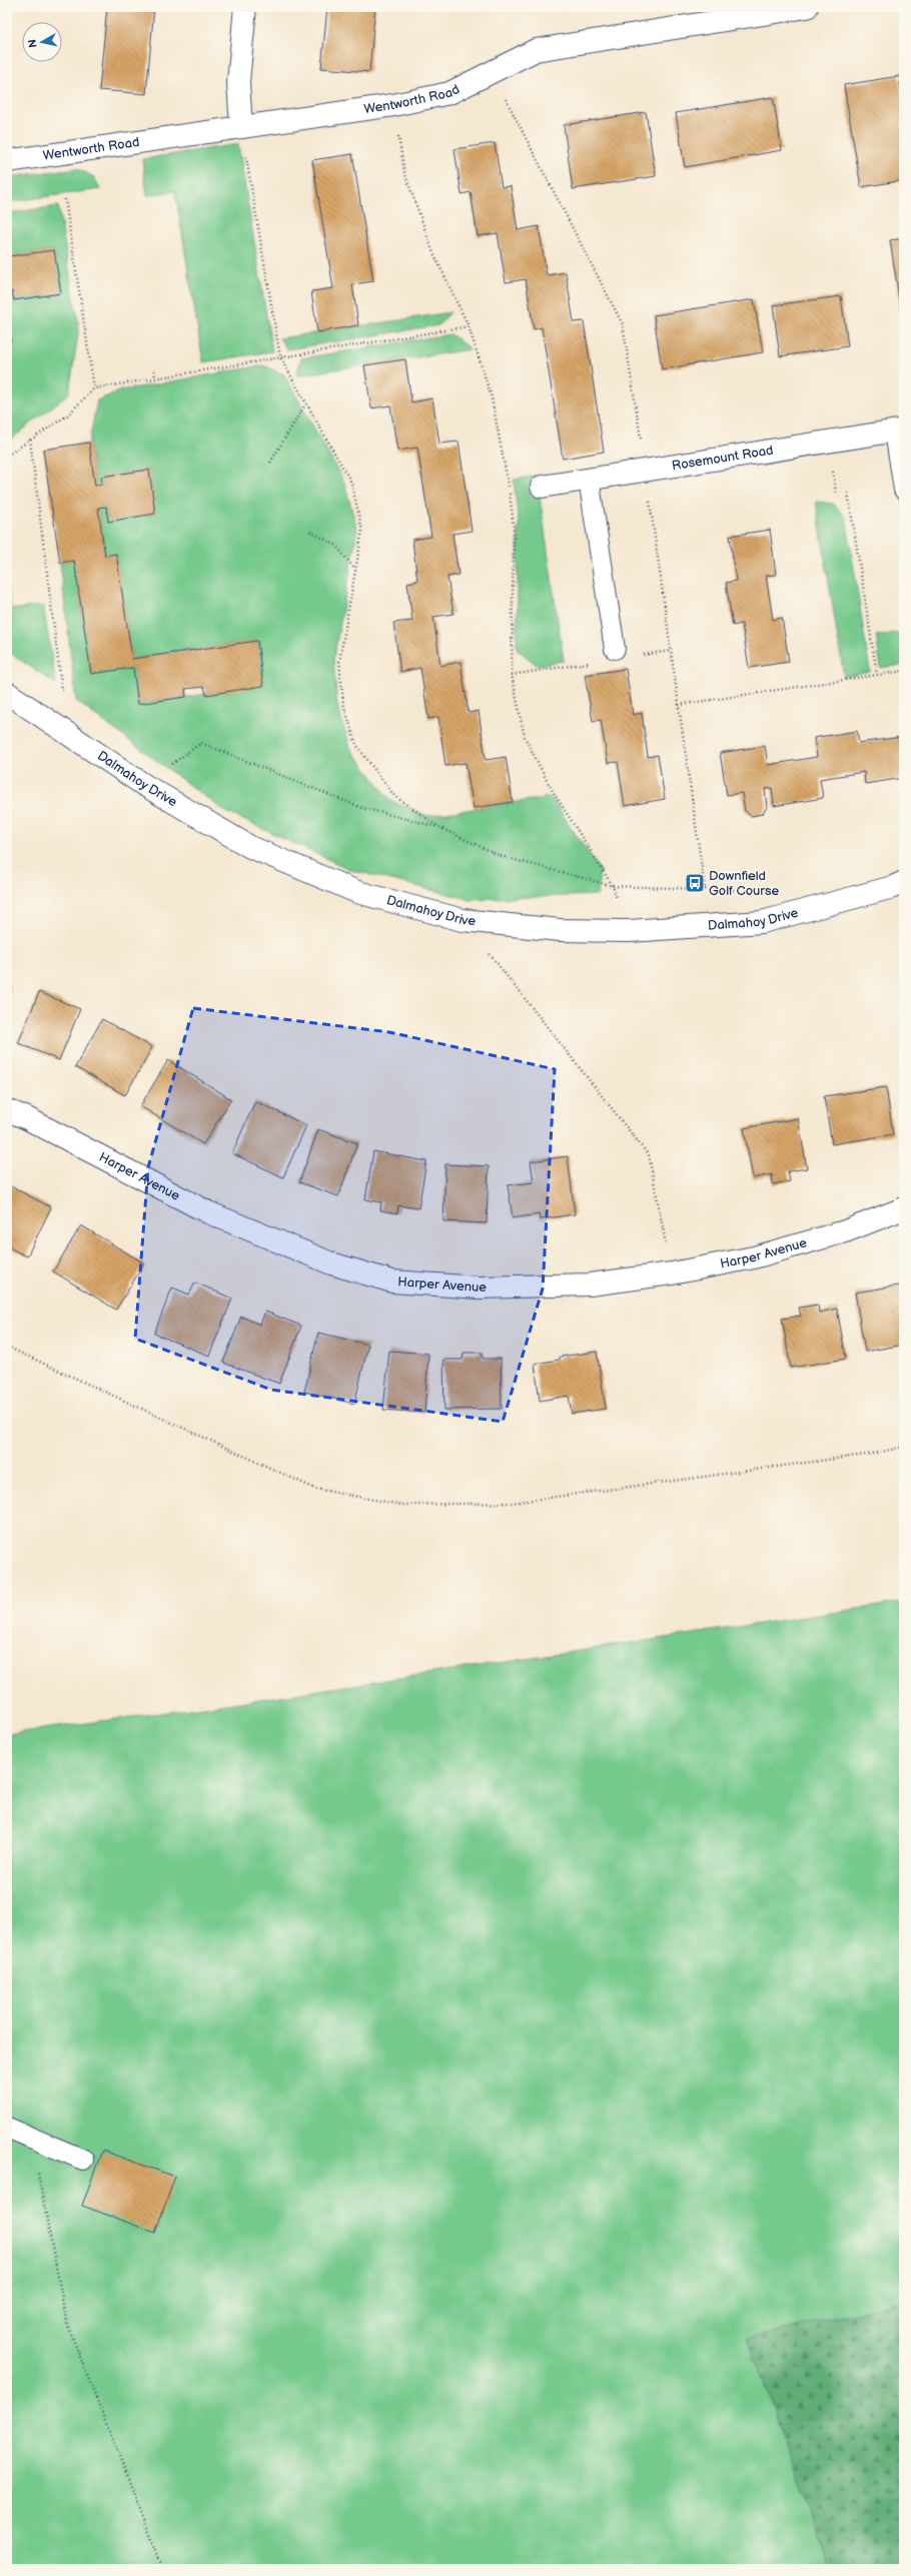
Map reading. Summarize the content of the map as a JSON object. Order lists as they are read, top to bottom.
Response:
{
  "streets": {
    "street": [
      "Wentworth Road",
      "Rosemount Road",
      "Dalmahoy Drive",
      "Harper Avenue"
    ]
  },
  "places": {
    "bus stop": ["Downfield Golf Course"]
  },
  "north": "left"
}
